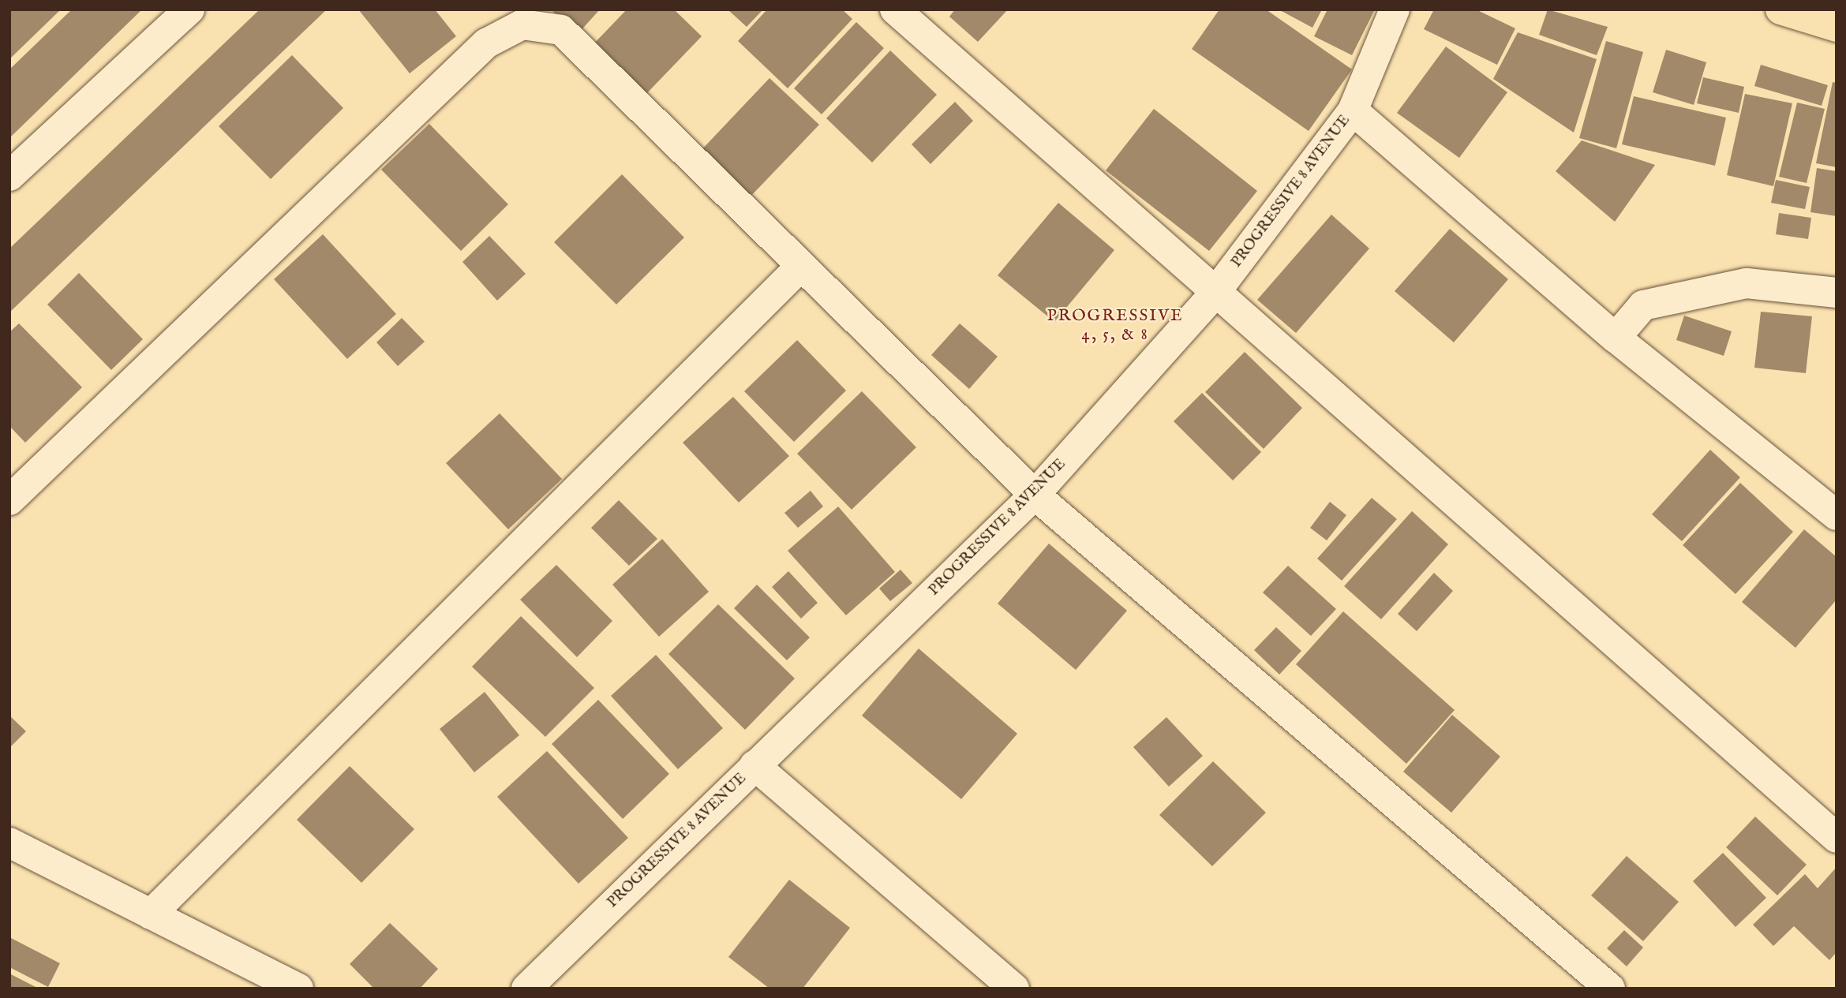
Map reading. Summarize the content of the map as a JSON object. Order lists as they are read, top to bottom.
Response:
{
  "streets": {
    "street": ["PROGRESSIVE 8 AVENUE"]
  },
  "districts": ["PROGRESSIVE 4, 5, & 8"]
}
